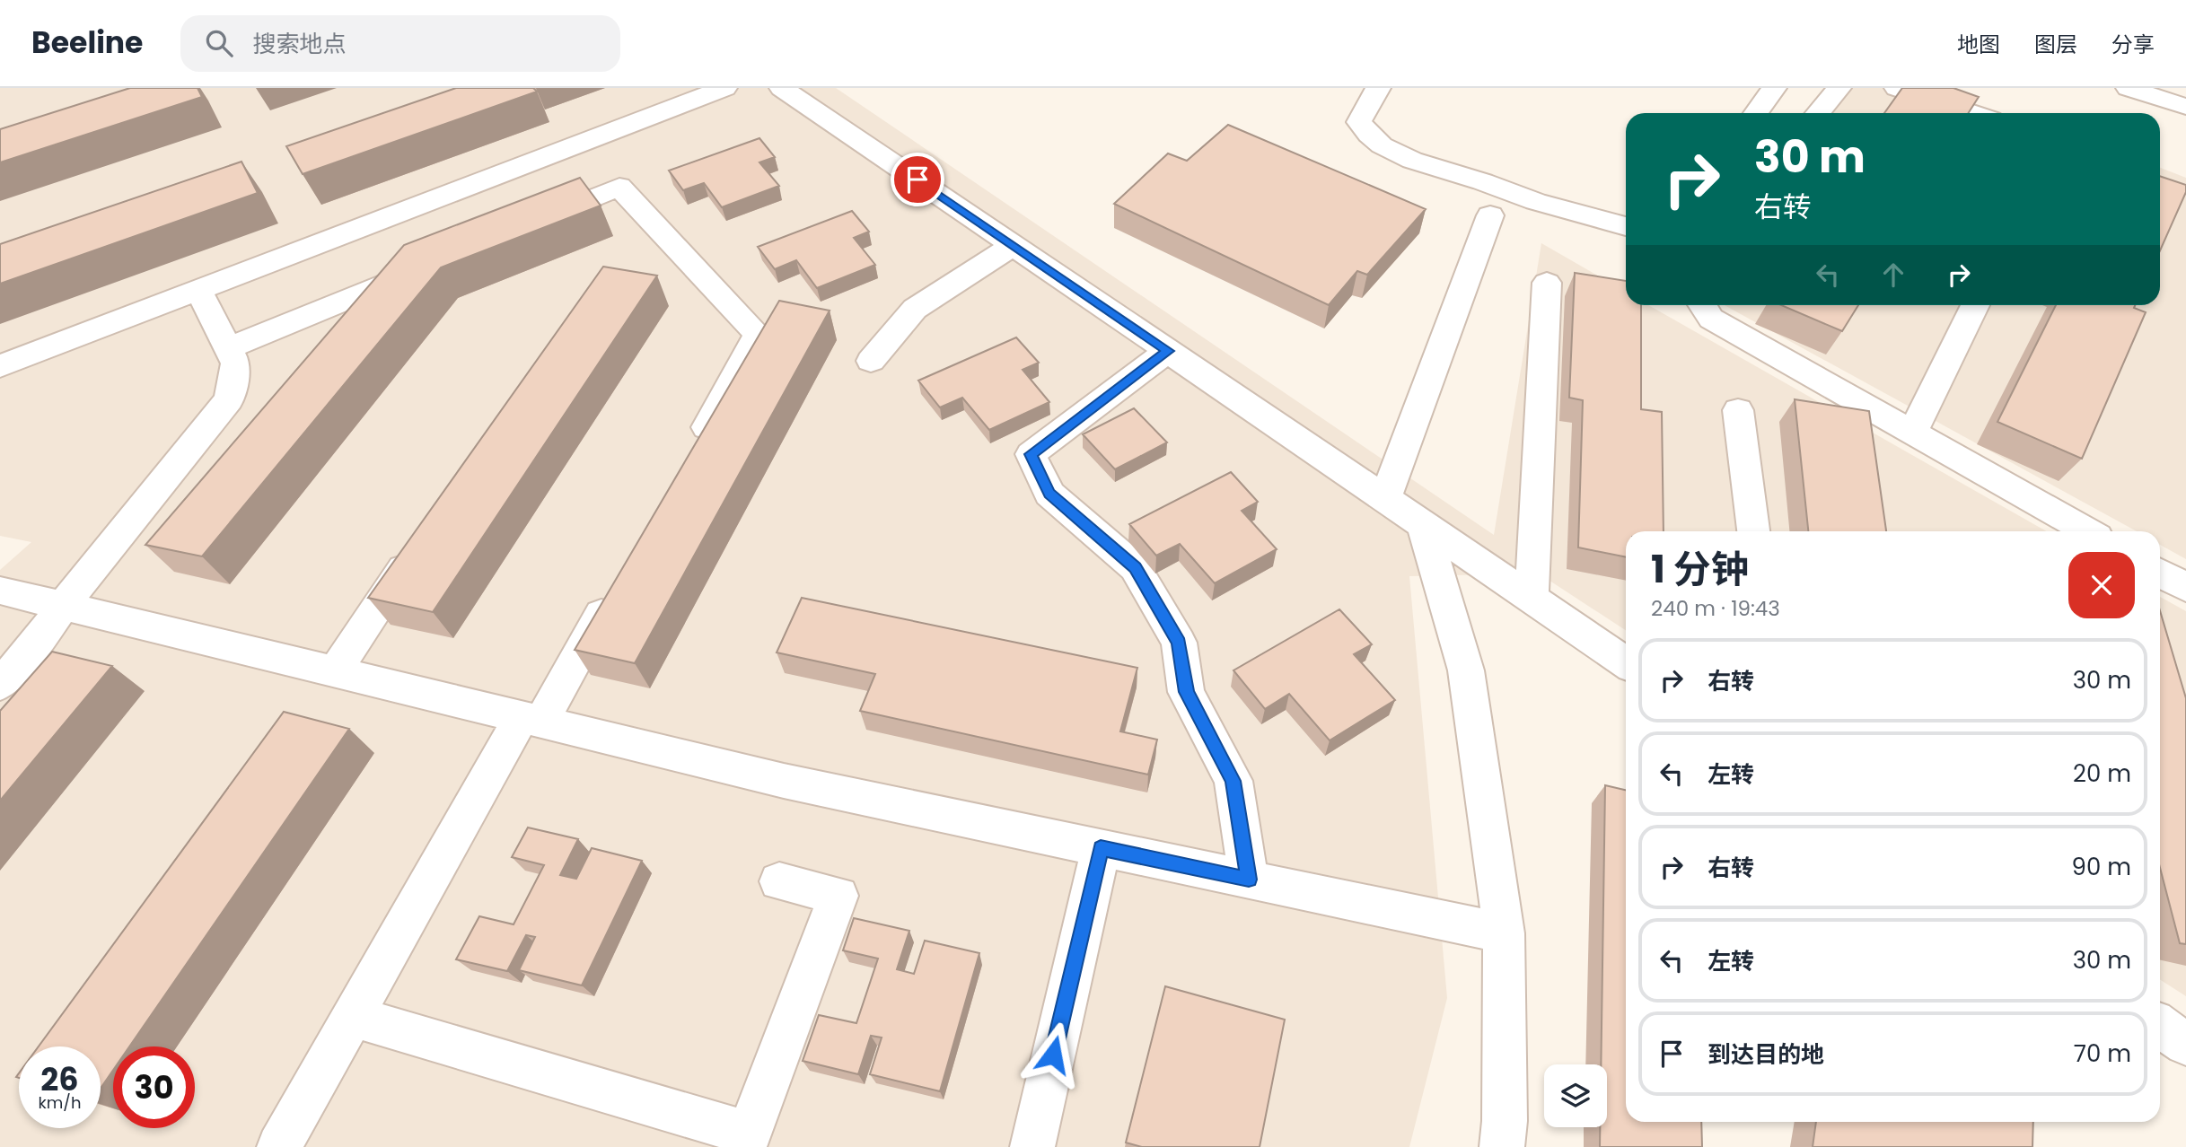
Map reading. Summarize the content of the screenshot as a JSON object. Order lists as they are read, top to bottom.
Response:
{
  "page": {
    "header": "Beeline",
    "search": "搜索地点",
    "nav": ["地图", "图层", "分享"],
    "turn": ["30 m", "右转"],
    "heading": ["1 分钟", "240 m · 19:43"],
    "list": [
      {
        "name": "右转",
        "value": "30 m"
      },
      {
        "name": "左转",
        "value": "20 m"
      },
      {
        "name": "右转",
        "value": "90 m"
      },
      {
        "name": "左转",
        "value": "30 m"
      },
      {
        "name": "到达目的地",
        "value": "70 m"
      }
    ],
    "speed": "26 km/h",
    "limit": "30"
  }
}
